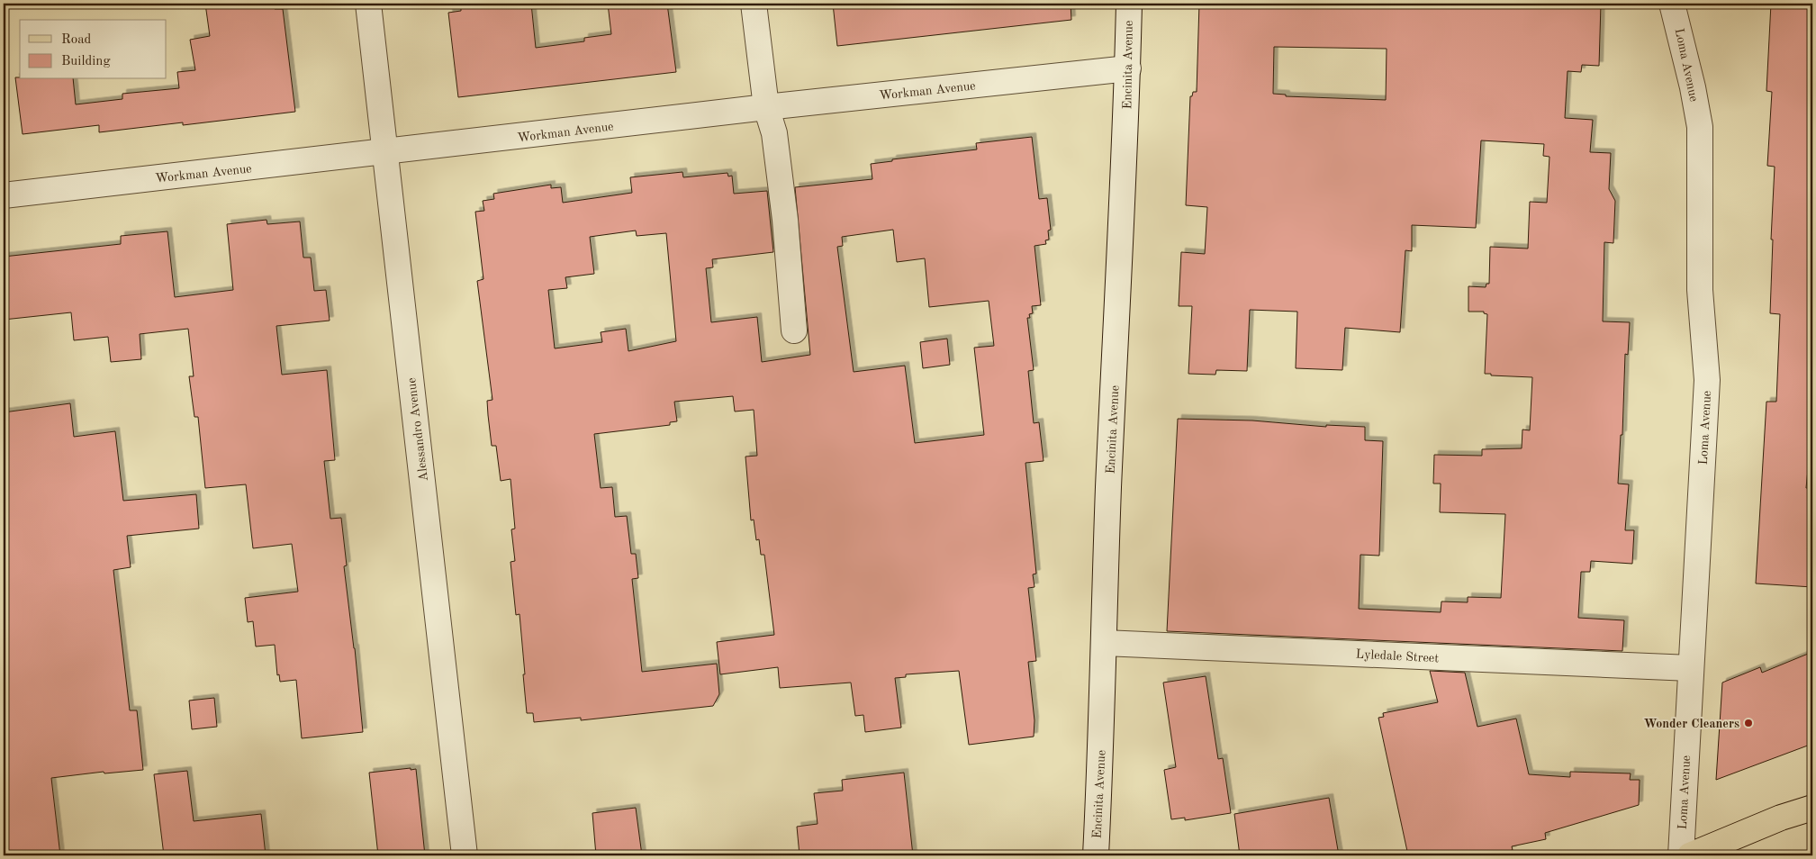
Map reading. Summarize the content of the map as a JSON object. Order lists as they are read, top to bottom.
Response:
{
  "streets": {
    "street": [
      "Encinita Avenue",
      "Loma Avenue",
      "Workman Avenue",
      "Alessandro Avenue",
      "Lyledale Street"
    ]
  },
  "crossings": [
    ["Encinita Avenue", "Workman Avenue"],
    ["Encinita Avenue", "Lyledale Street"],
    ["Loma Avenue", "Lyledale Street"],
    ["Workman Avenue", "Alessandro Avenue"]
  ],
  "places": ["Wonder Cleaners"],
  "legend": ["Road", "Building"]
}
